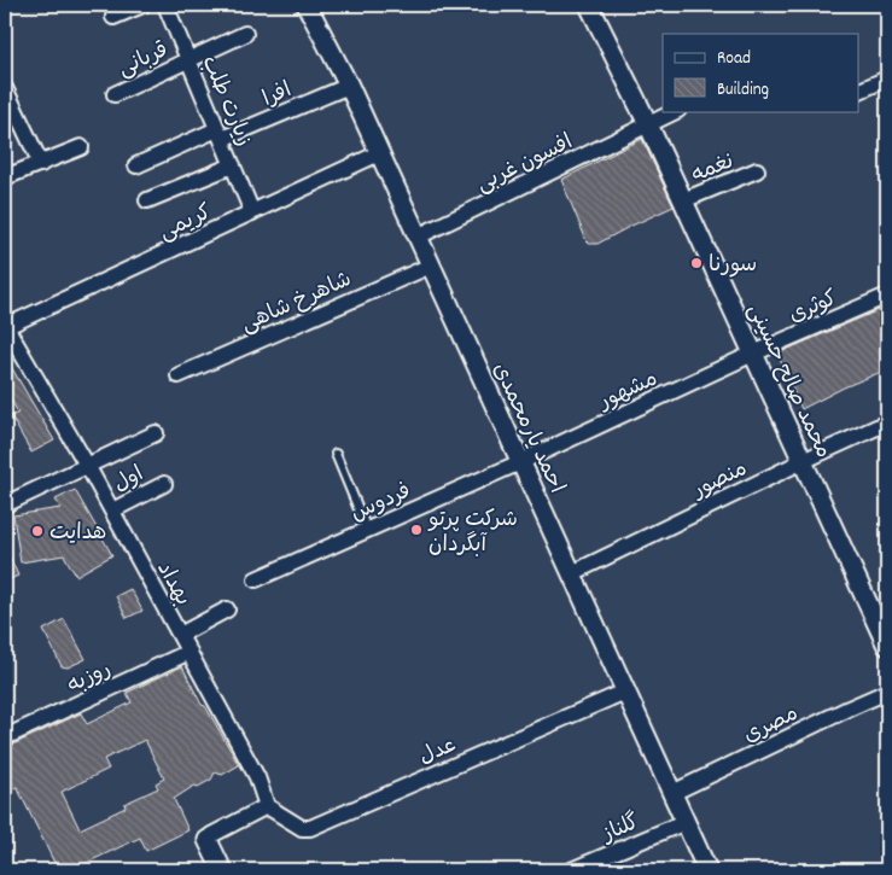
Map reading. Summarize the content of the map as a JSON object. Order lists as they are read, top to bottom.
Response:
{
  "streets": {
    "street": [
      "قربانی",
      "افرا",
      "زیارت طلب",
      "افسون غربی",
      "نغمه",
      "کریمی",
      "شاهرخ شاهی",
      "کوثری",
      "محمد صالح حسینی",
      "مشهور",
      "احمد یارمحمدی",
      "اول",
      "منصور",
      "فردوس",
      "بهداد",
      "روزبه",
      "مصری",
      "عدل",
      "گلناز"
    ]
  },
  "crossings": [
    ["قربانی", "زیارت طلب"],
    ["افرا", "زیارت طلب"],
    ["افرا", "احمد یارمحمدی"],
    ["زیارت طلب", "کریمی"],
    ["افسون غربی", "محمد صالح حسینی"],
    ["افسون غربی", "احمد یارمحمدی"],
    ["نغمه", "محمد صالح حسینی"],
    ["کریمی", "احمد یارمحمدی"],
    ["کریمی", "بهداد"],
    ["شاهرخ شاهی", "احمد یارمحمدی"],
    ["کوثری", "محمد صالح حسینی"],
    ["کوثری", "مشهور"],
    ["محمد صالح حسینی", "مشهور"],
    ["محمد صالح حسینی", "منصور"],
    ["مشهور", "احمد یارمحمدی"],
    ["مشهور", "فردوس"],
    ["احمد یارمحمدی", "منصور"],
    ["احمد یارمحمدی", "فردوس"],
    ["احمد یارمحمدی", "مصری"],
    ["احمد یارمحمدی", "عدل"],
    ["احمد یارمحمدی", "گلناز"],
    ["اول", "بهداد"],
    ["بهداد", "روزبه"],
    ["بهداد", "عدل"]
  ],
  "places": ["سورنا", "شرکت پرتو آبگردان", "هدایت"],
  "legend": ["Road", "Building"]
}
